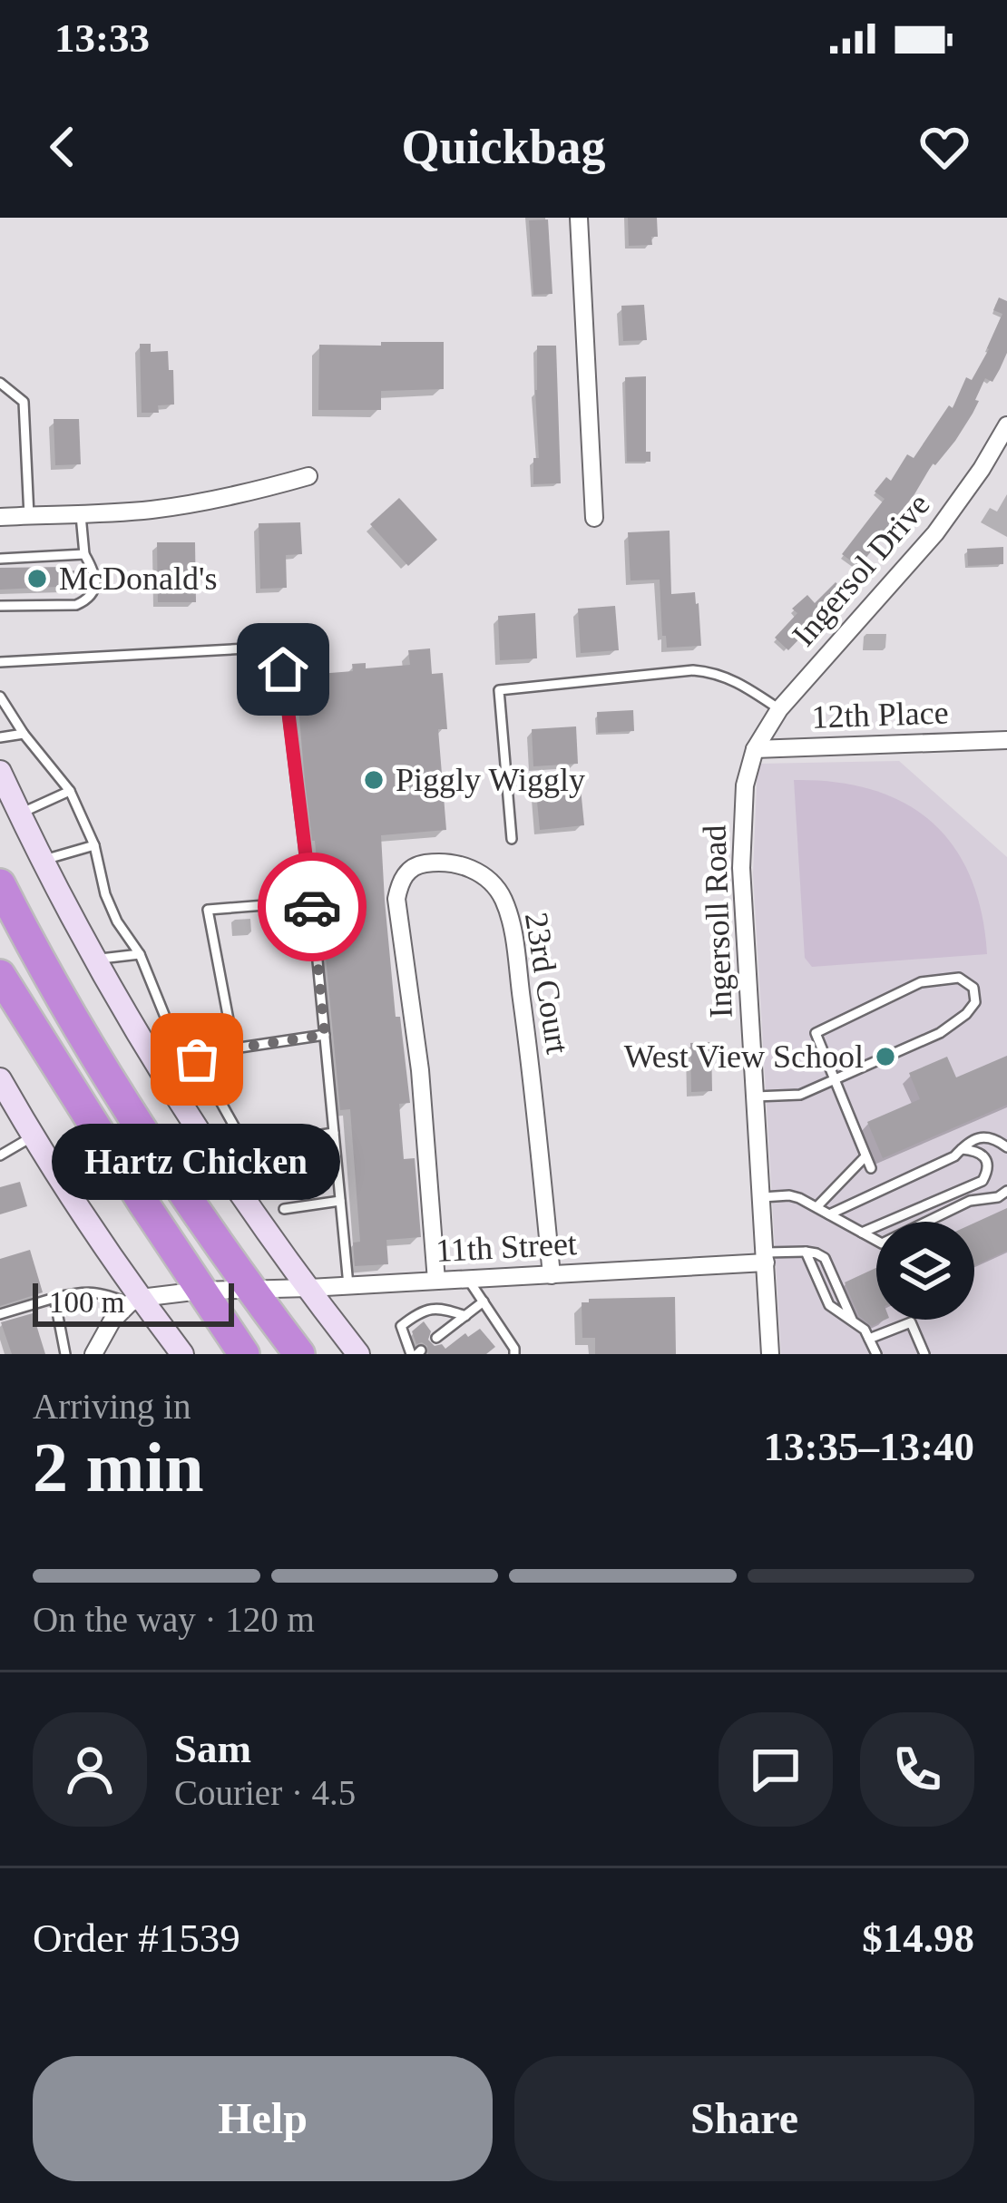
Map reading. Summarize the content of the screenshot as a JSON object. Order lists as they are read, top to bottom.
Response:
{
  "streets": {
    "street": [
      "Ingersol Drive",
      "12th Place",
      "Ingersoll Road",
      "23rd Court",
      "11th Street"
    ]
  },
  "crossings": [
    ["Ingersol Drive", "12th Place"],
    ["Ingersol Drive", "Ingersoll Road"],
    ["12th Place", "Ingersoll Road"],
    ["Ingersoll Road", "11th Street"],
    ["23rd Court", "11th Street"]
  ],
  "places": [
    "McDonald's",
    "Piggly Wiggly",
    "West View School",
    "Hartz Chicken"
  ],
  "scale_bar": "100 m",
  "page": {
    "status": "13:33",
    "header": "Quickbag",
    "bubble": "Hartz Chicken",
    "scale": "100 m",
    "heading": ["2 min", "Arriving in", "13:35–13:40"],
    "panel": [
      "Sam",
      "Courier · 4.5",
      "Order #1539",
      "$14.98"
    ],
    "bar": "On the way · 120 m",
    "buttons": ["Help", "Share"]
  }
}
